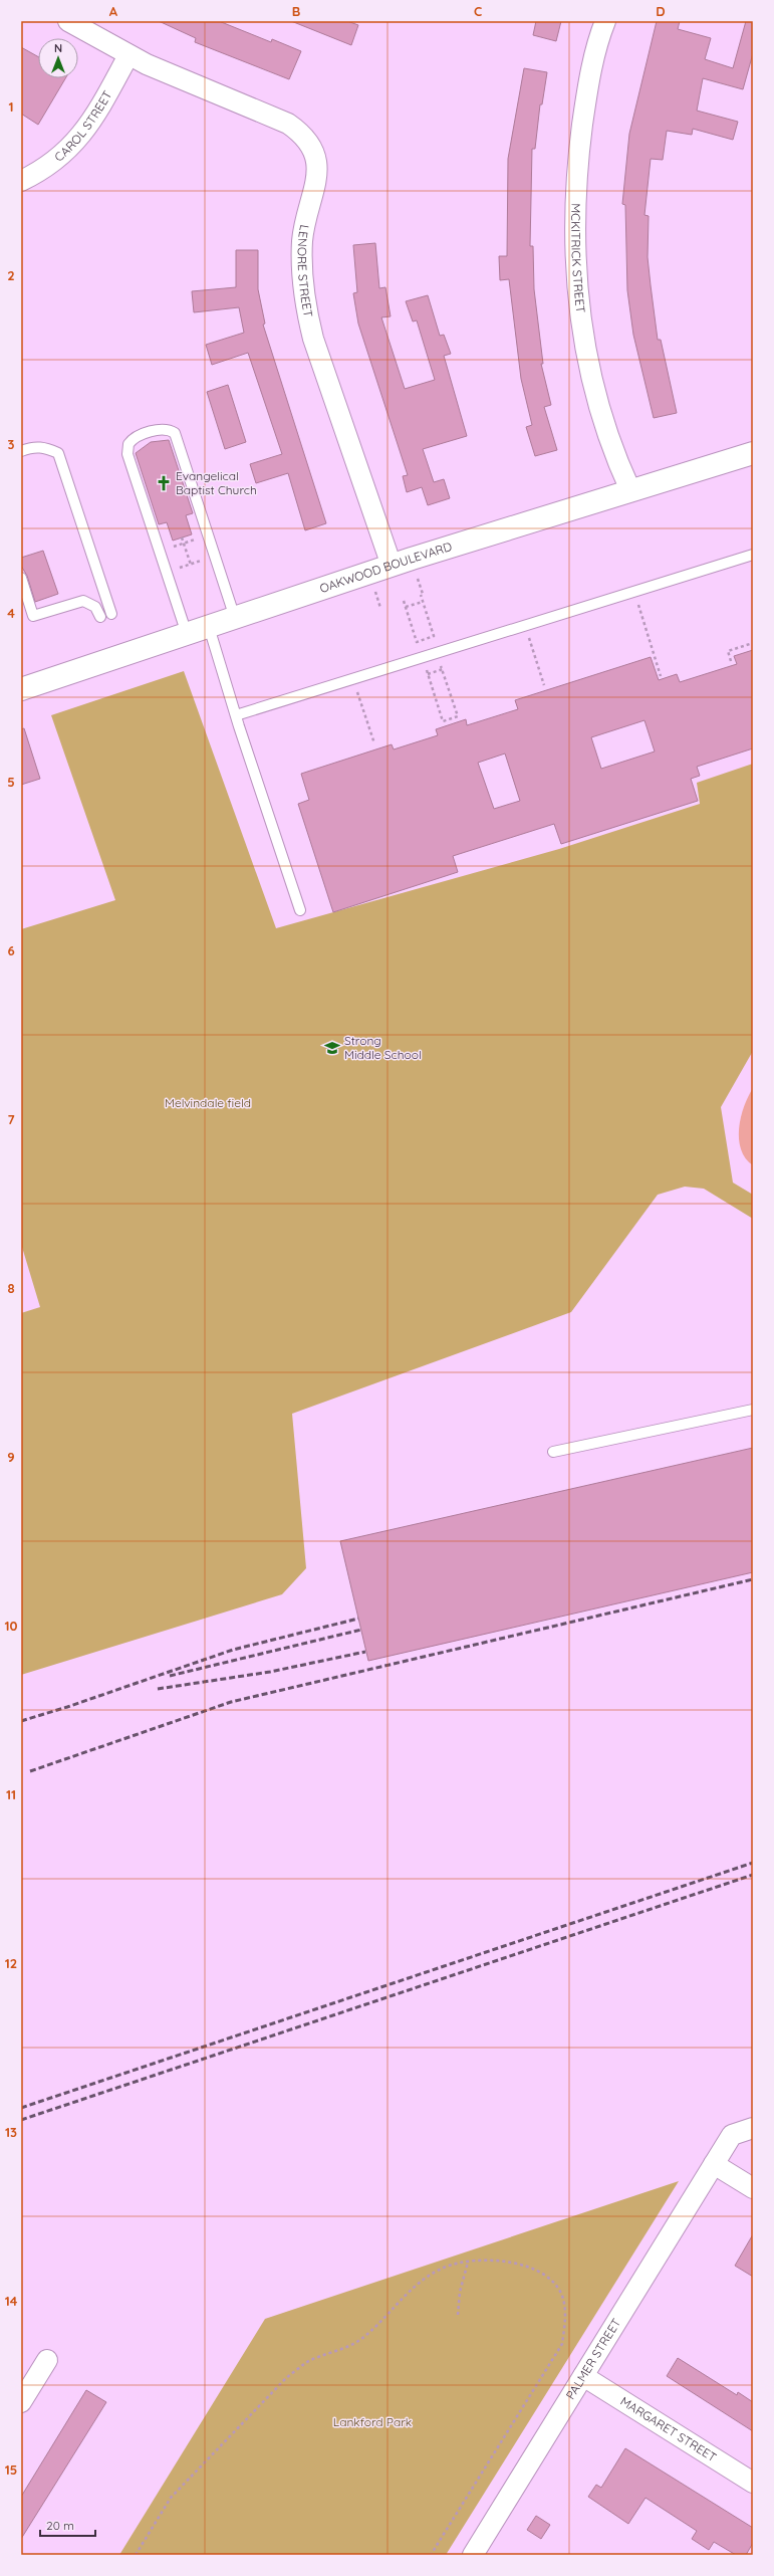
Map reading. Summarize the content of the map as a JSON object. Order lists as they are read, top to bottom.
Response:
{
  "streets": {
    "main road": ["OAKWOOD BOULEVARD"],
    "street": [
      "CAROL STREET",
      "MCKITRICK STREET",
      "LENORE STREET",
      "PALMER STREET",
      "MARGARET STREET"
    ]
  },
  "crossings": [
    ["CAROL STREET", "LENORE STREET"],
    ["MCKITRICK STREET", "OAKWOOD BOULEVARD"],
    ["LENORE STREET", "OAKWOOD BOULEVARD"],
    ["PALMER STREET", "MARGARET STREET"]
  ],
  "parks": ["Melvindale field", "Lankford Park"],
  "places": {
    "church": ["Evangelical Baptist Church"],
    "school or university": ["Strong Middle School"]
  },
  "scale_bar": "20 m",
  "north": "top",
  "grid": {
    "columns": [
      "A",
      "B",
      "C",
      "D"
    ],
    "rows": [
      "1",
      "2",
      "3",
      "4",
      "5",
      "6",
      "7",
      "8",
      "9",
      "10",
      "11",
      "12",
      "13",
      "14",
      "15"
    ]
  }
}
